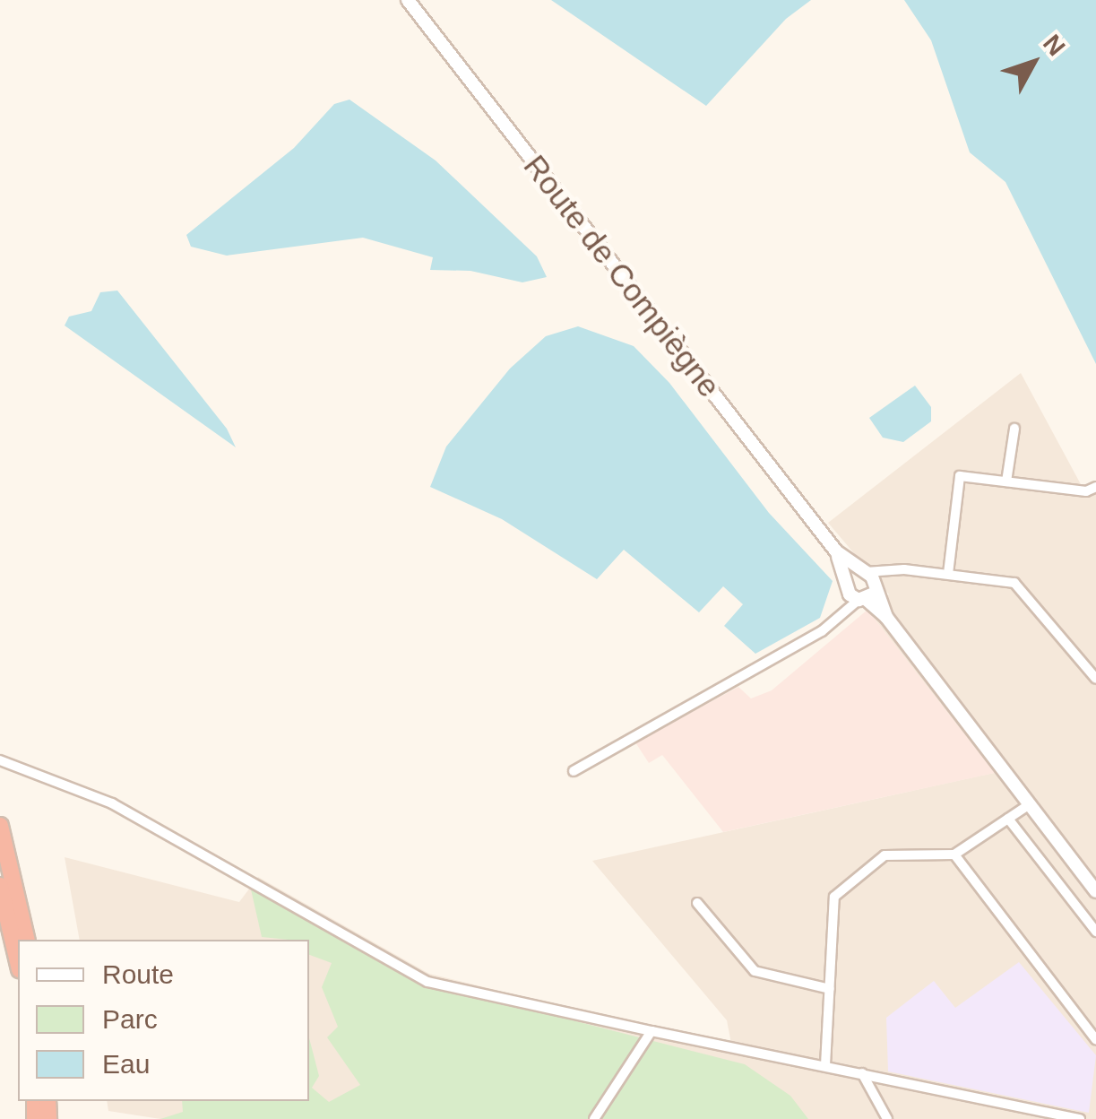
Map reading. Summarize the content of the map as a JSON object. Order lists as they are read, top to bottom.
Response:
{
  "streets": {
    "main road": ["Route de Compiègne"]
  },
  "legend": ["Route", "Parc", "Eau"],
  "north": "top right"
}
